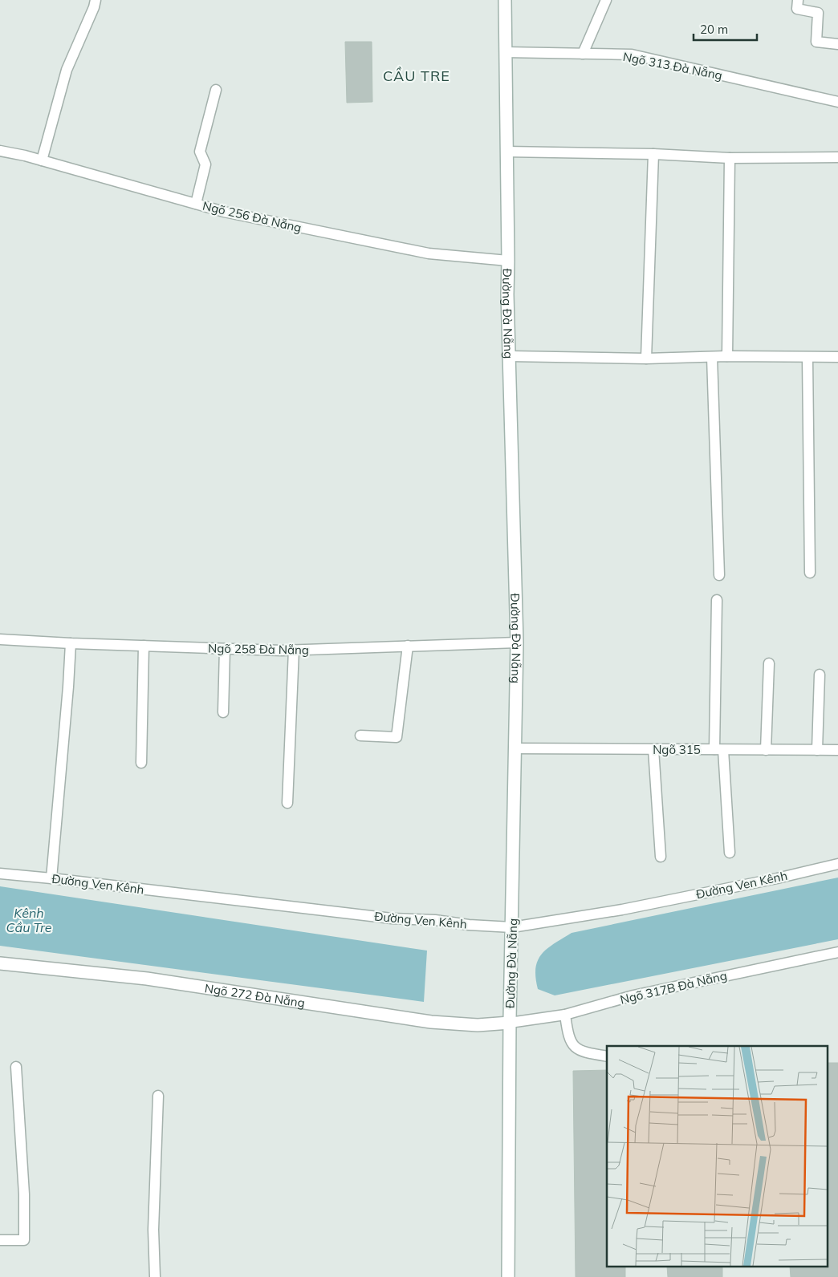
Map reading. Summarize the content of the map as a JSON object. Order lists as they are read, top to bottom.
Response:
{
  "streets": {
    "main road": ["Đường Đà Nẵng", "Ngõ 272 Đà Nẵng"],
    "lane": [
      "Ngõ 313 Đà Nẵng",
      "Ngõ 256 Đà Nẵng",
      "Ngõ 258 Đà Nẵng",
      "Ngõ 315",
      "Đường Ven Kênh",
      "Ngõ 317B Đà Nẵng"
    ]
  },
  "crossings": [
    ["Ngõ 313 Đà Nẵng", "Đường Đà Nẵng"],
    ["Ngõ 256 Đà Nẵng", "Đường Đà Nẵng"],
    ["Đường Đà Nẵng", "Ngõ 258 Đà Nẵng"],
    ["Đường Đà Nẵng", "Ngõ 315"],
    ["Đường Đà Nẵng", "Đường Ven Kênh"],
    ["Đường Đà Nẵng", "Ngõ 317B Đà Nẵng"],
    ["Đường Đà Nẵng", "Ngõ 272 Đà Nẵng"],
    ["Ngõ 317B Đà Nẵng", "Ngõ 272 Đà Nẵng"]
  ],
  "districts": ["CẦU TRE"],
  "water": ["Kênh Cầu Tre"],
  "scale_bar": "20 m"
}
